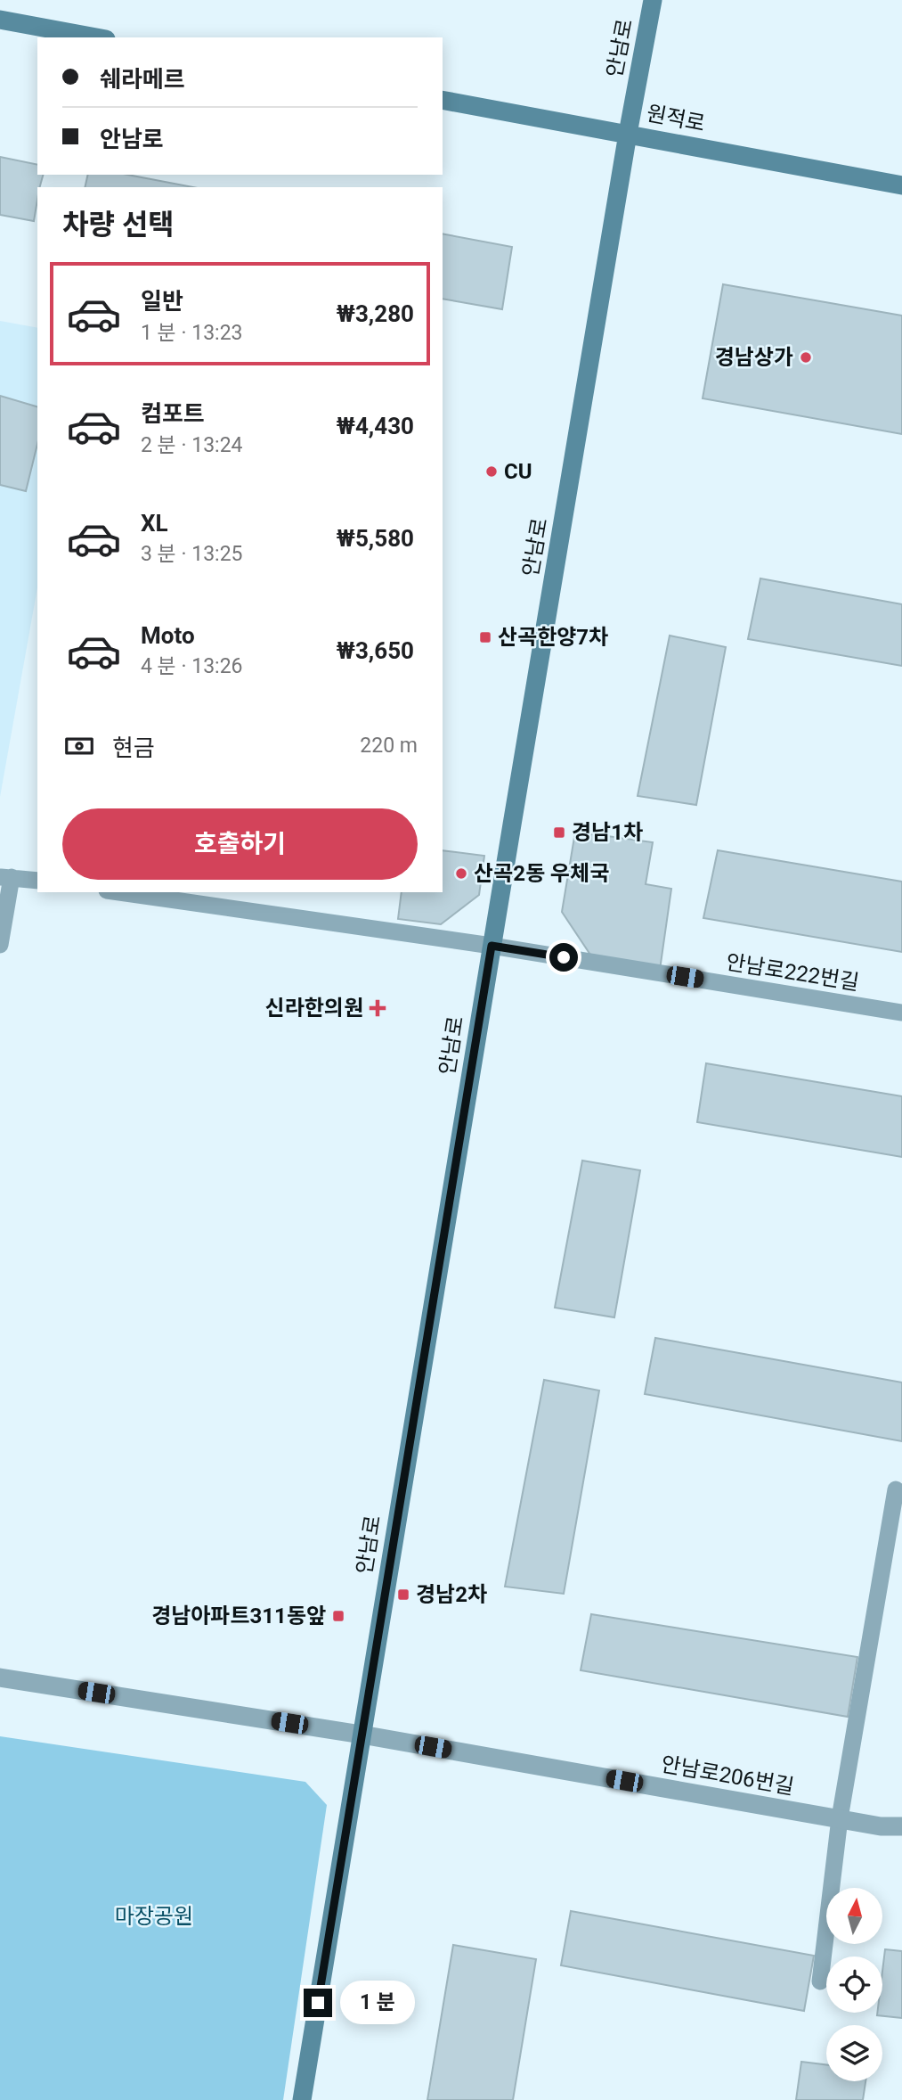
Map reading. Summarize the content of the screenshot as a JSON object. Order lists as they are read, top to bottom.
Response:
{
  "streets": {
    "main road": ["안남로", "원적로"],
    "street": ["안남로206번길"],
    "lane": ["안남로222번길"]
  },
  "crossings": [
    ["안남로", "원적로"],
    ["안남로", "안남로222번길"],
    ["안남로", "안남로206번길"]
  ],
  "parks": ["마장공원"],
  "places": {
    "other": ["경남상가", "CU", "산곡2동 우체국"],
    "transit": [
      "산곡한양7차",
      "경남1차",
      "경남2차",
      "경남아파트311동앞"
    ],
    "health": ["신라한의원"]
  },
  "north": "top",
  "page": {
    "banner": ["쉐라메르", "안남로"],
    "heading": "차량 선택",
    "list": [
      {
        "name": "일반",
        "note": "1 분 · 13:23",
        "value": "₩3,280"
      },
      {
        "name": "컴포트",
        "note": "2 분 · 13:24",
        "value": "₩4,430"
      },
      {
        "name": "XL",
        "note": "3 분 · 13:25",
        "value": "₩5,580"
      },
      {
        "name": "Moto",
        "note": "4 분 · 13:26",
        "value": "₩3,650"
      }
    ],
    "pay": ["현금", "220 m"],
    "buttons": "호출하기",
    "bubble": "1 분"
  }
}
